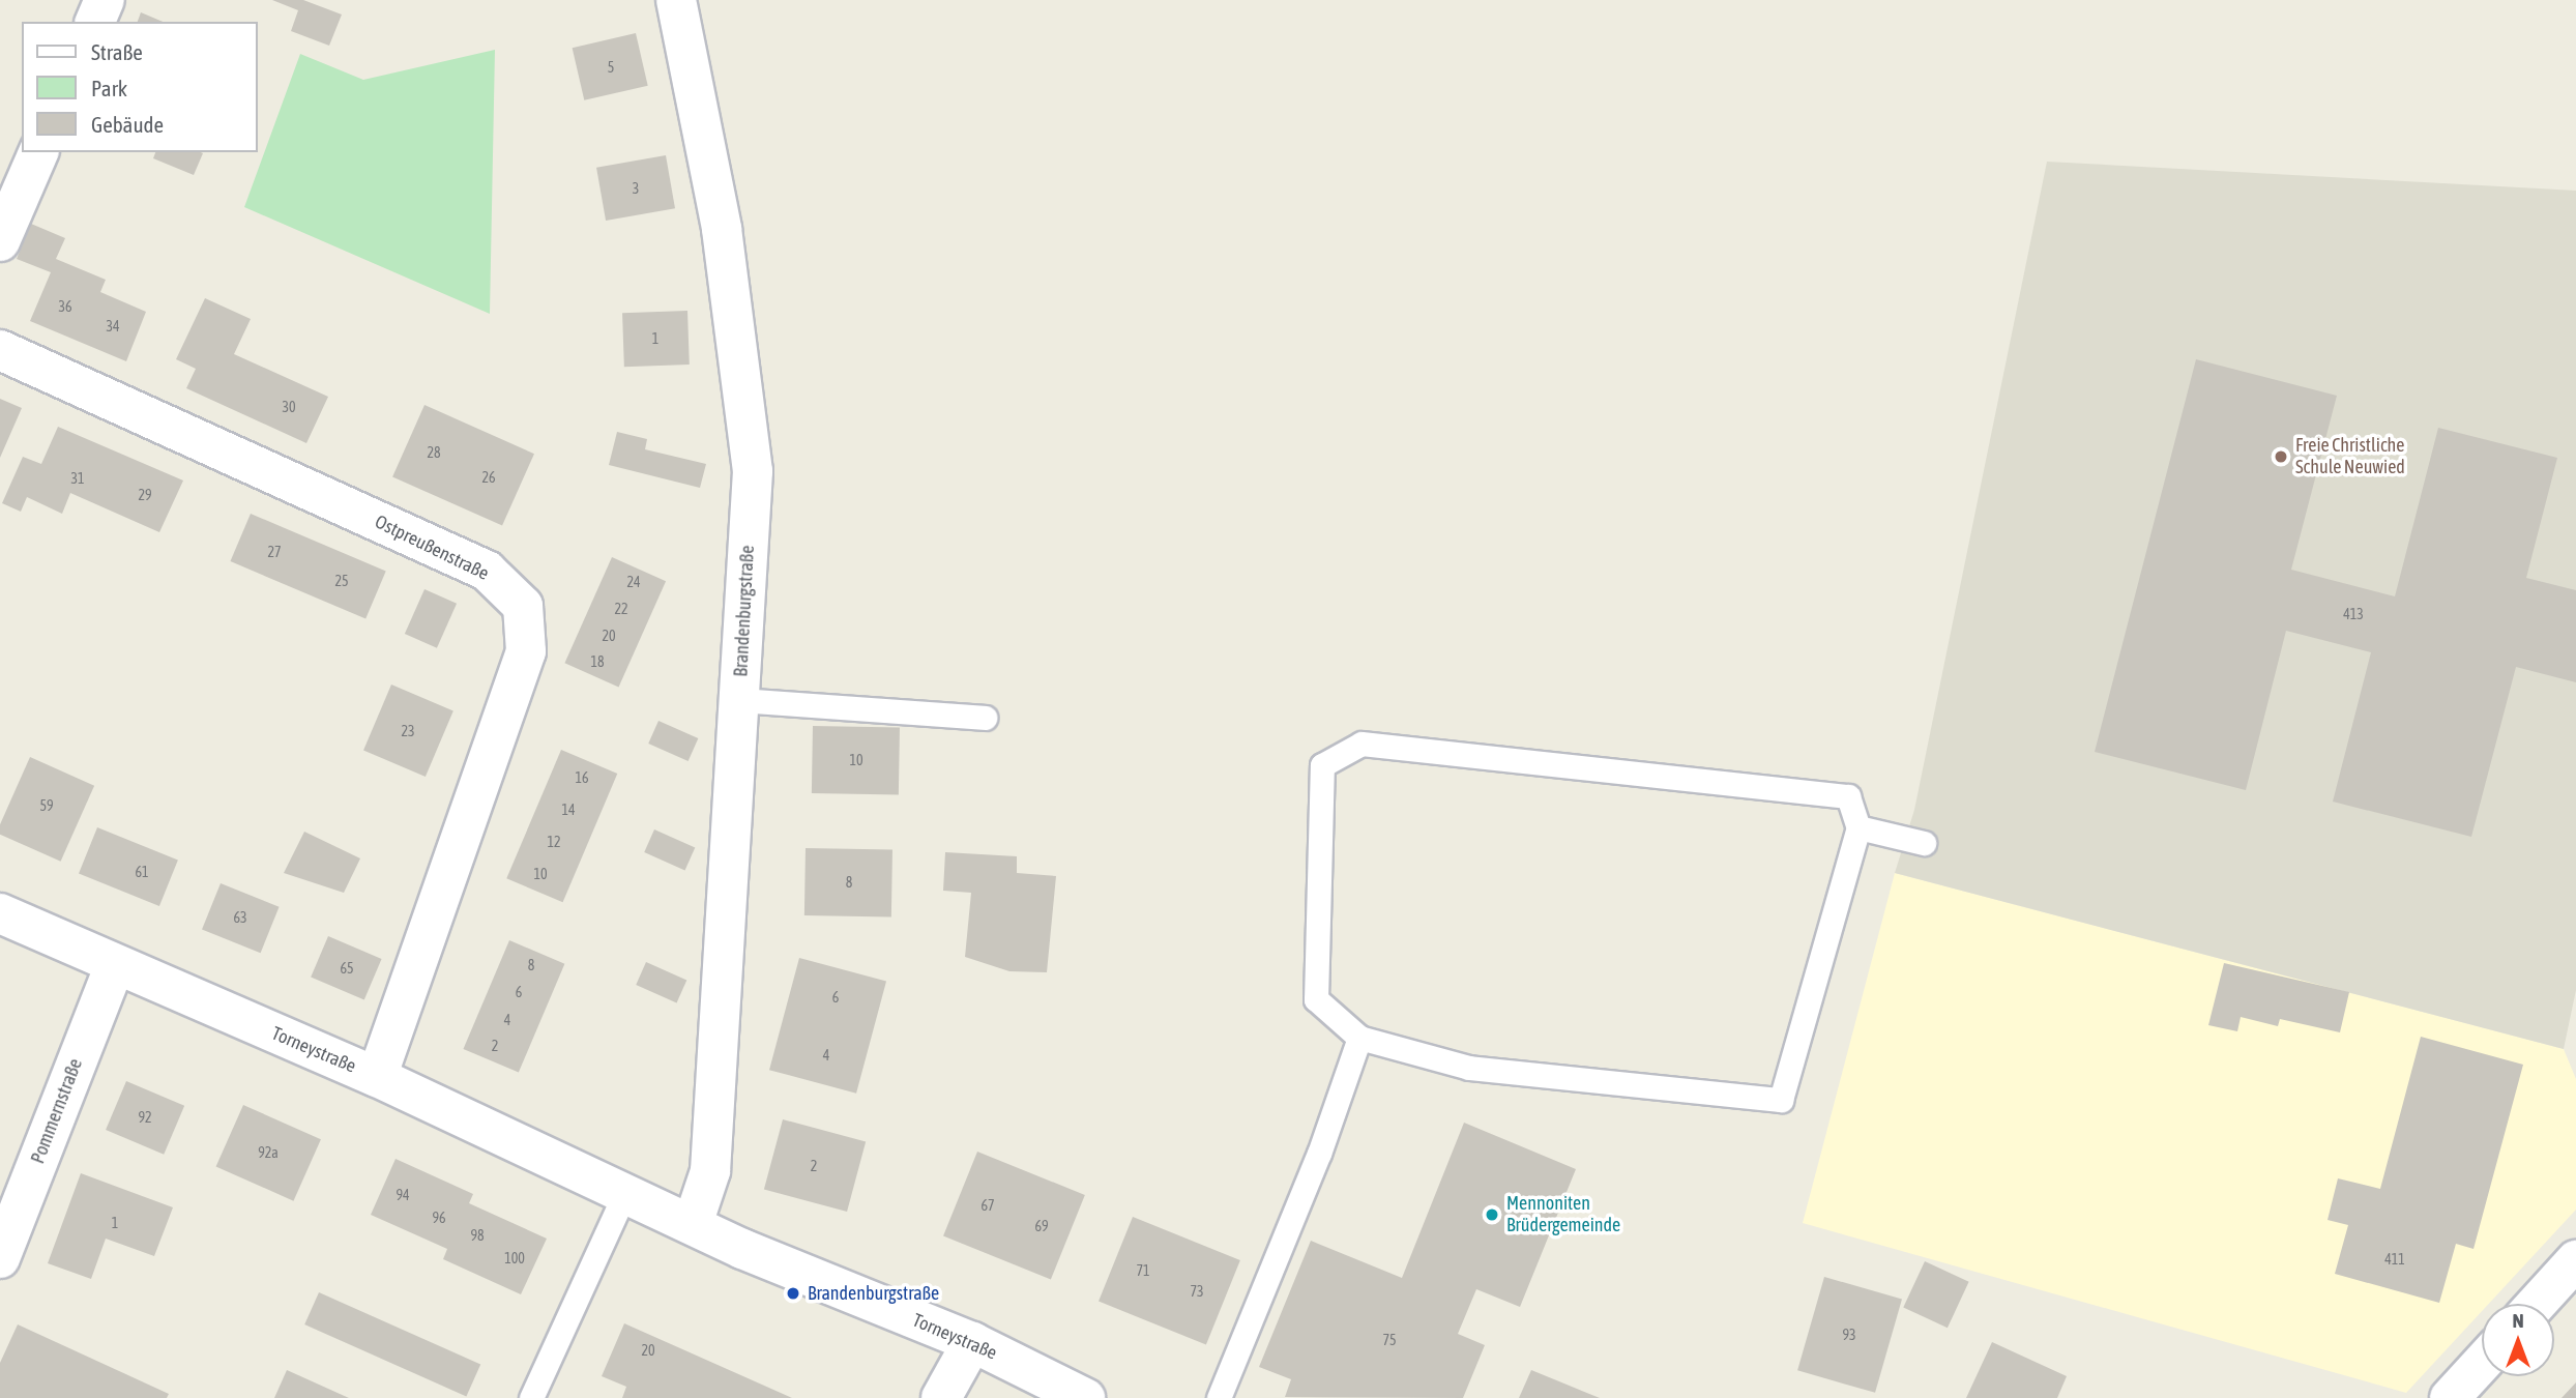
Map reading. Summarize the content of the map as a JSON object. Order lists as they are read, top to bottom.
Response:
{
  "streets": {
    "street": [
      "Ostpreußenstraße",
      "Brandenburgstraße",
      "Torneystraße",
      "Pommernstraße"
    ]
  },
  "crossings": [
    ["Ostpreußenstraße", "Torneystraße"],
    ["Brandenburgstraße", "Torneystraße"],
    ["Torneystraße", "Pommernstraße"]
  ],
  "places": ["Freie Christliche Schule Neuwied", "Mennoniten Brüdergemeinde", "Brandenburgstraße"],
  "house_numbers": [
    "5",
    "3",
    "36",
    "34",
    "1",
    "30",
    "28",
    "26",
    "31",
    "29",
    "27",
    "25",
    "24",
    "22",
    "413",
    "20",
    "18",
    "23",
    "10",
    "16",
    "59",
    "14",
    "12",
    "61",
    "10",
    "8",
    "63",
    "8",
    "65",
    "6",
    "6",
    "4",
    "2",
    "4",
    "92",
    "92a",
    "2",
    "94",
    "67",
    "96",
    "1",
    "69",
    "98",
    "100",
    "411",
    "71",
    "73",
    "93",
    "75",
    "20"
  ],
  "legend": ["Straße", "Park", "Gebäude"],
  "north": "top"
}
